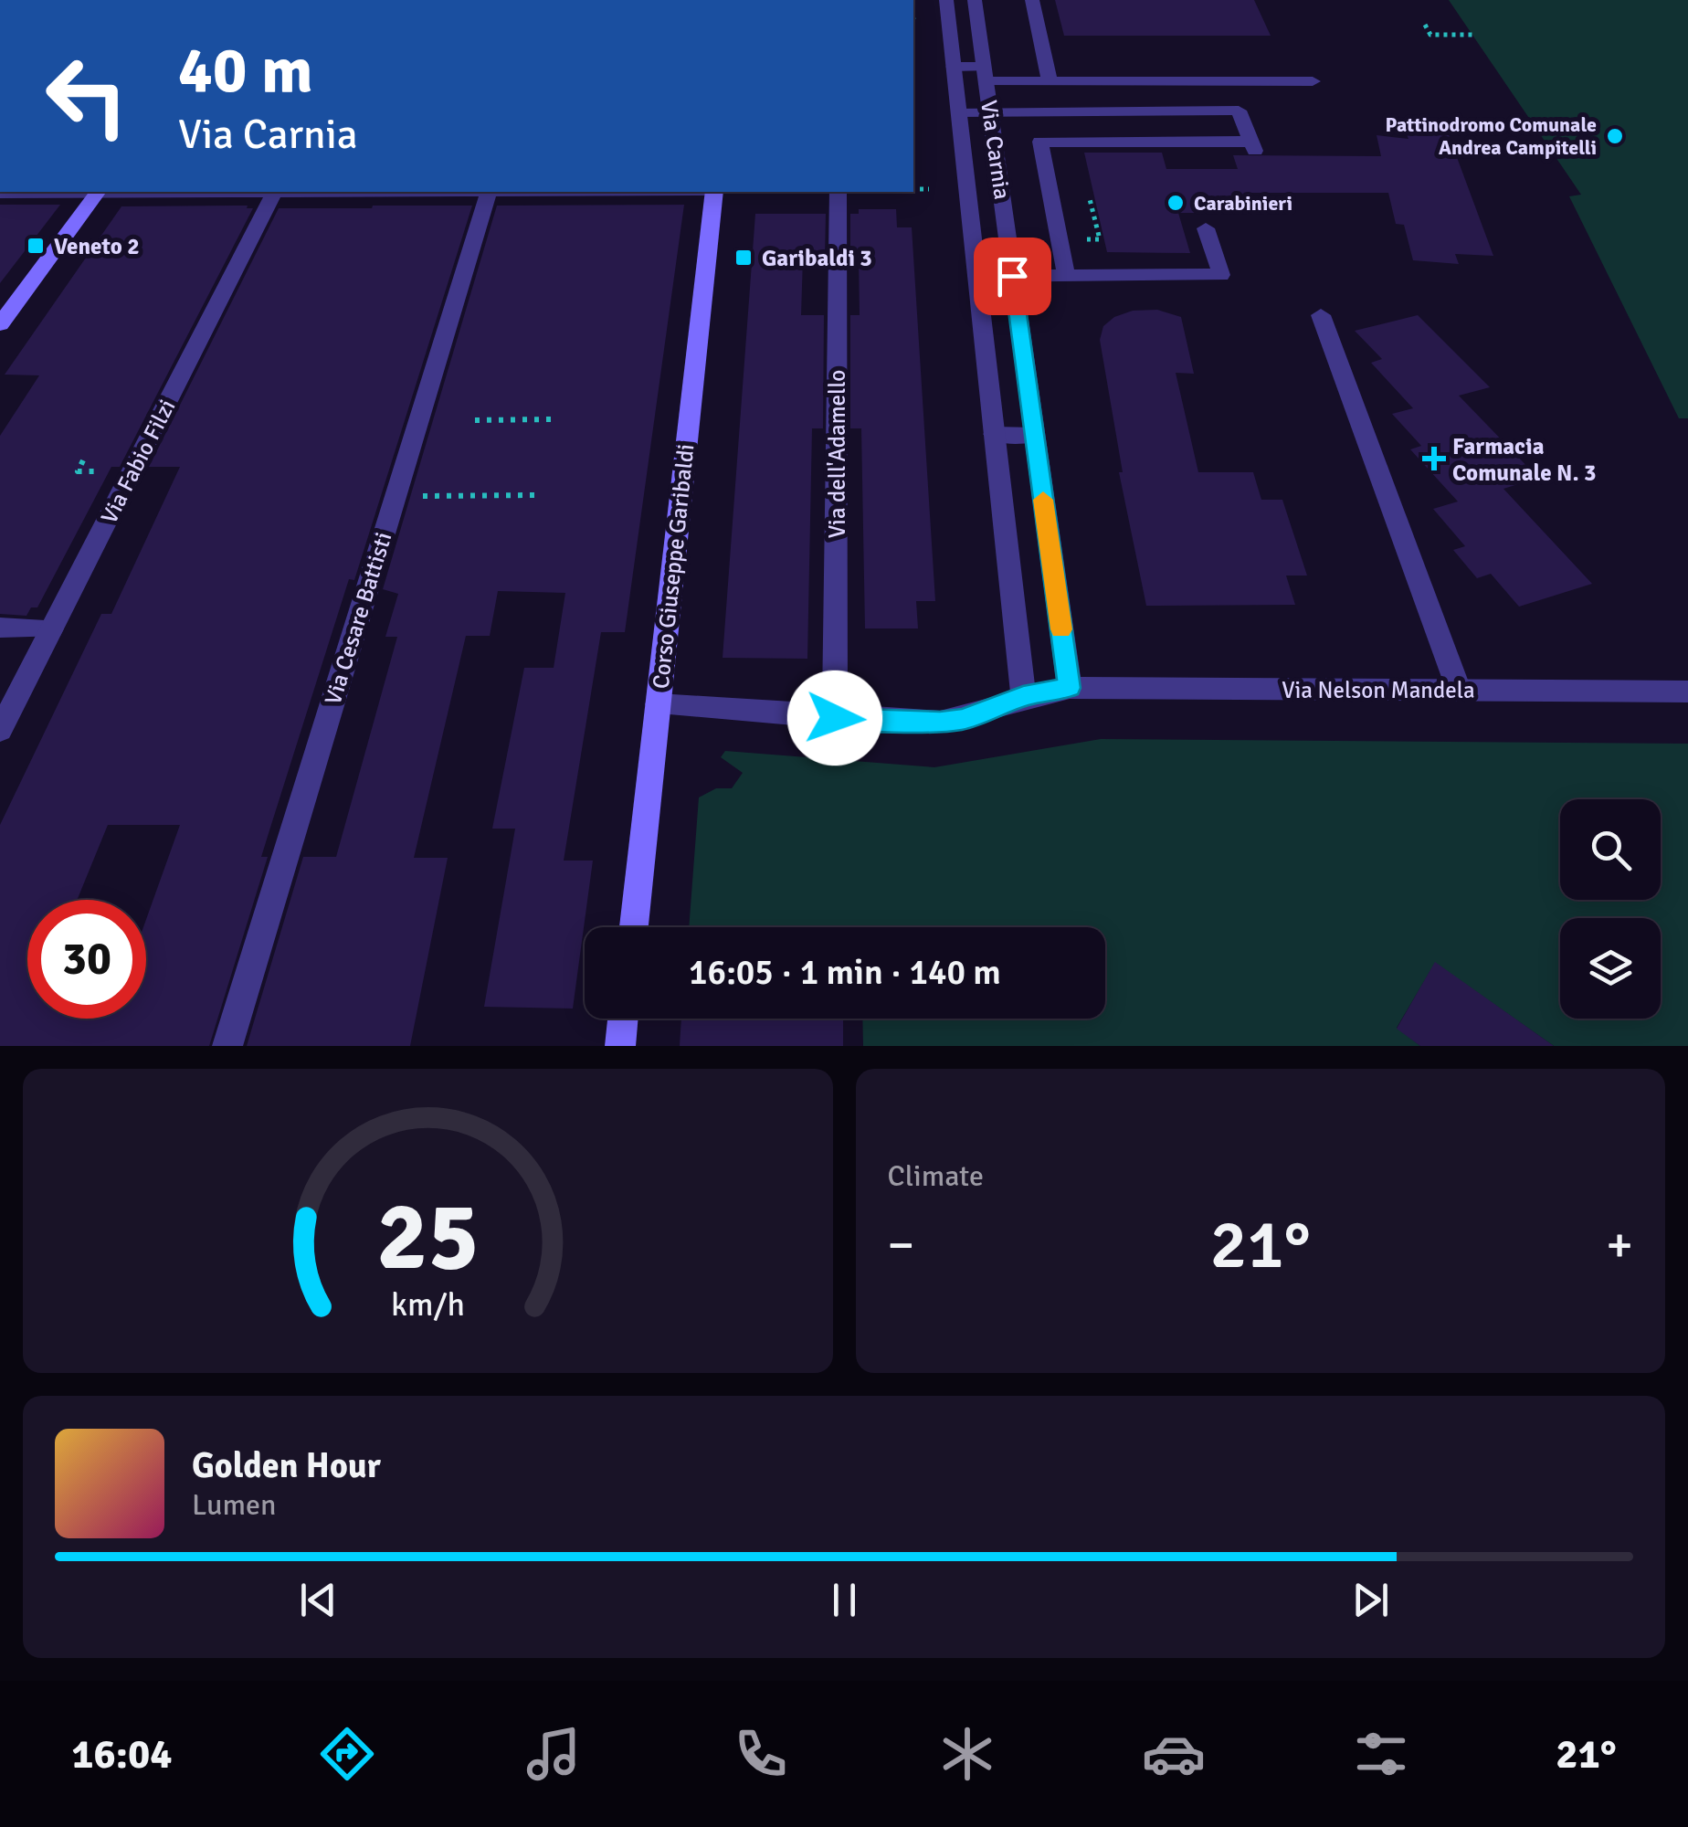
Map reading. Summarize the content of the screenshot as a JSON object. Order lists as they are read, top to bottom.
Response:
{
  "streets": {
    "street": [
      "Via Carnia",
      "Via dell'Adamello",
      "Via Fabio Filzi",
      "Corso Giuseppe Garibaldi",
      "Via Cesare Battisti",
      "Via Nelson Mandela"
    ]
  },
  "crossings": [
    ["Via Carnia", "Via Nelson Mandela"]
  ],
  "places": {
    "other": ["Pattinodromo Comunale Andrea Campitelli", "Carabinieri"],
    "transit": ["Veneto 2", "Garibaldi 3"],
    "health": ["Farmacia Comunale N. 3"]
  },
  "page": {
    "turn": ["40 m", "Via Carnia"],
    "limit": "30",
    "trip": "16:05 · 1 min · 140 m",
    "tile": "Climate",
    "heat": ["−", "21°", "+"],
    "song": ["Golden Hour", "Lumen"],
    "tabs": ["16:04", "21°"],
    "gauge": ["25", "km/h"]
  }
}
